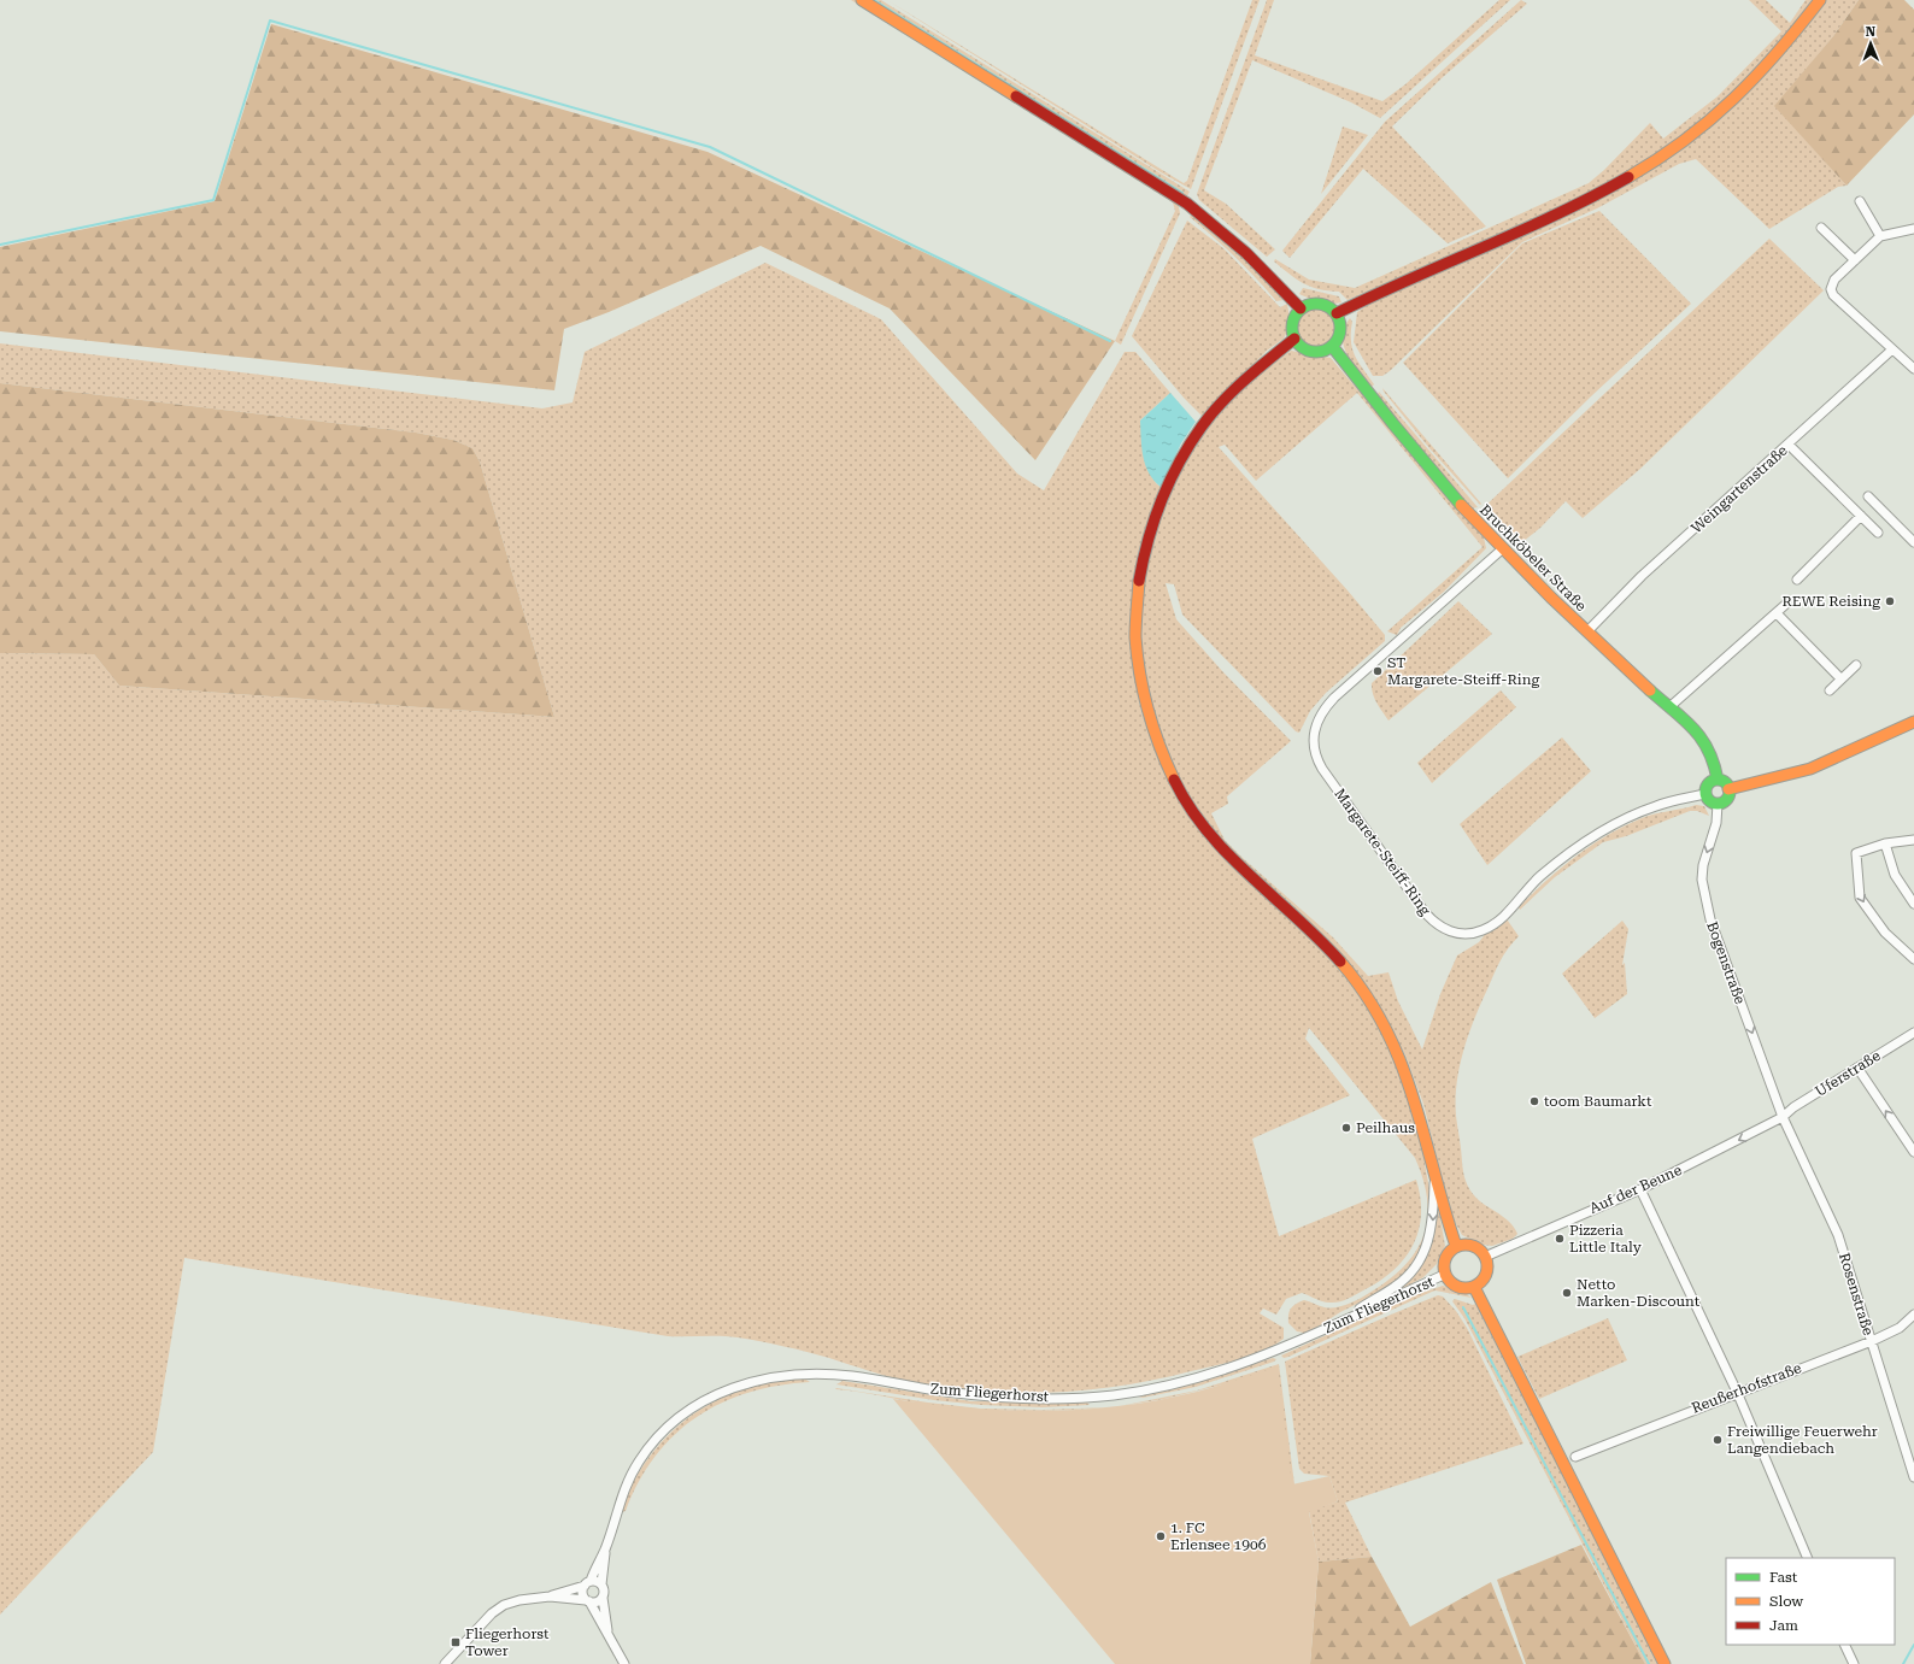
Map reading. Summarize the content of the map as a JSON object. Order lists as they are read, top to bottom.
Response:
{
  "streets": {
    "main road": ["Bruchköbeler Straße"],
    "street": [
      "Weingartenstraße",
      "Margarete-Steiff-Ring",
      "Bogenstraße",
      "Uferstraße",
      "Auf der Beune",
      "Rosenstraße",
      "Zum Fliegerhorst",
      "Reußerhofstraße"
    ]
  },
  "crossings": [
    ["Weingartenstraße", "Bruchköbeler Straße"],
    ["Bruchköbeler Straße", "Margarete-Steiff-Ring"],
    ["Bruchköbeler Straße", "Bogenstraße"],
    ["Margarete-Steiff-Ring", "Bogenstraße"],
    ["Bogenstraße", "Uferstraße"],
    ["Bogenstraße", "Auf der Beune"],
    ["Bogenstraße", "Rosenstraße"],
    ["Uferstraße", "Auf der Beune"],
    ["Uferstraße", "Rosenstraße"],
    ["Auf der Beune", "Rosenstraße"],
    ["Auf der Beune", "Zum Fliegerhorst"],
    ["Rosenstraße", "Reußerhofstraße"]
  ],
  "one_way": ["Bogenstraße", "Auf der Beune"],
  "places": {
    "other": [
      "REWE Reising",
      "ST Margarete-Steiff-Ring",
      "toom Baumarkt",
      "Peilhaus",
      "Pizzeria Little Italy",
      "Netto Marken-Discount",
      "Freiwillige Feuerwehr Langendiebach",
      "1. FC Erlensee 1906"
    ],
    "transit": ["Fliegerhorst Tower"]
  },
  "legend": ["Fast", "Slow", "Jam"],
  "north": "top"
}
